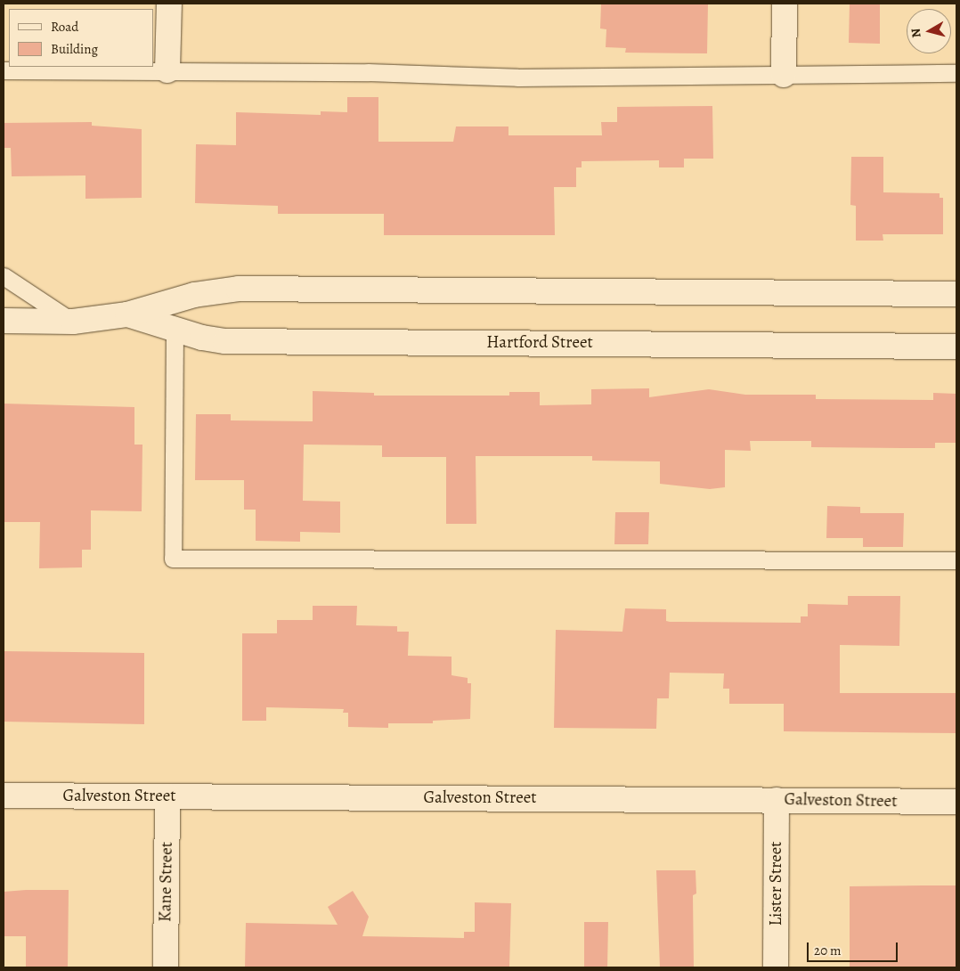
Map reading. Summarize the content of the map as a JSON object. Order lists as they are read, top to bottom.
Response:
{
  "streets": {
    "street": [
      "Hartford Street",
      "Galveston Street",
      "Kane Street",
      "Lister Street"
    ]
  },
  "crossings": [
    ["Galveston Street", "Kane Street"],
    ["Galveston Street", "Lister Street"]
  ],
  "legend": ["Road", "Building"],
  "scale_bar": "20 m",
  "north": "left"
}
